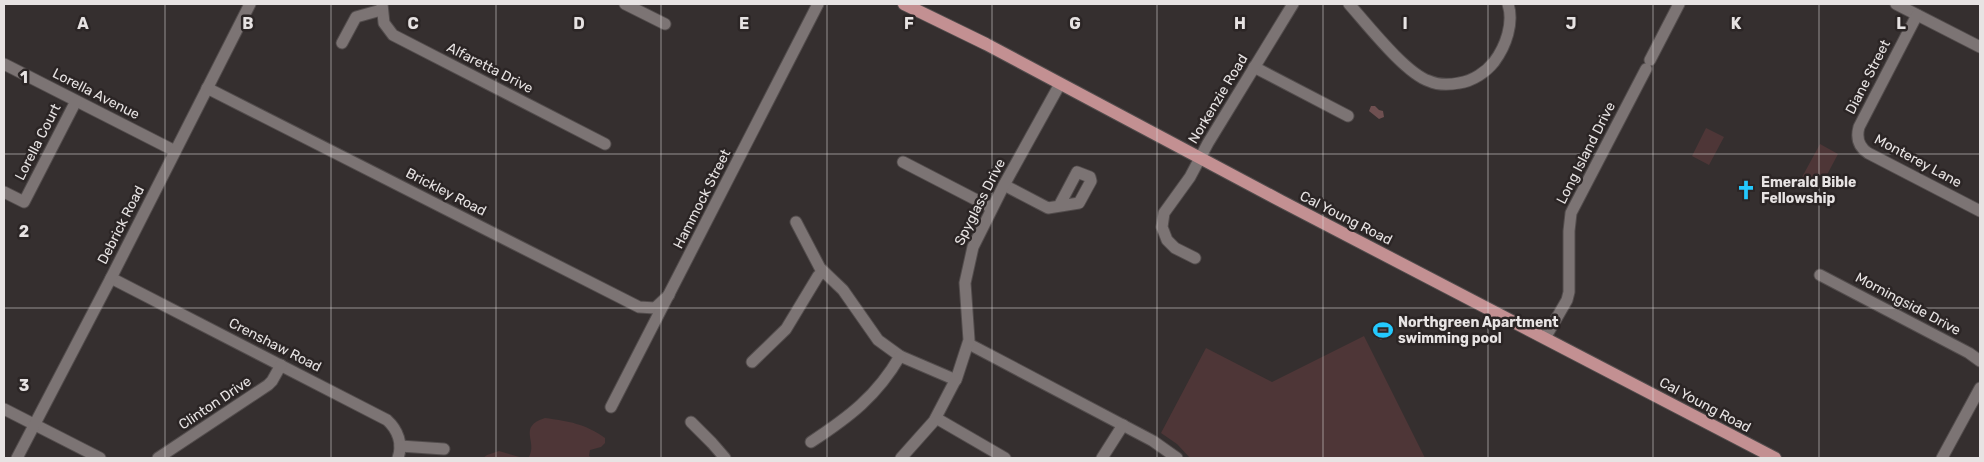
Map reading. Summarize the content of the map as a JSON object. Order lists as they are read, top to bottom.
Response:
{
  "streets": {
    "main road": ["Cal Young Road"],
    "street": [
      "Alfaretta Drive",
      "Diane Street",
      "Lorella Avenue",
      "Norkenzie Road",
      "Lorella Court",
      "Long Island Drive",
      "Monterey Lane",
      "Brickley Road",
      "Hammock Street",
      "Spyglass Drive",
      "Debrick Road",
      "Morningside Drive",
      "Crenshaw Road",
      "Clinton Drive"
    ]
  },
  "crossings": [
    ["Diane Street", "Monterey Lane"],
    ["Lorella Avenue", "Lorella Court"],
    ["Lorella Avenue", "Debrick Road"],
    ["Norkenzie Road", "Cal Young Road"],
    ["Long Island Drive", "Cal Young Road"],
    ["Brickley Road", "Hammock Street"],
    ["Brickley Road", "Debrick Road"],
    ["Spyglass Drive", "Cal Young Road"],
    ["Debrick Road", "Crenshaw Road"],
    ["Crenshaw Road", "Clinton Drive"]
  ],
  "places": {
    "church": ["Emerald Bible Fellowship"],
    "sports": ["Northgreen Apartment swimming pool"]
  },
  "grid": {
    "columns": [
      "A",
      "B",
      "C",
      "D",
      "E",
      "F",
      "G",
      "H",
      "I",
      "J",
      "K",
      "L"
    ],
    "rows": ["1", "2", "3"]
  }
}
